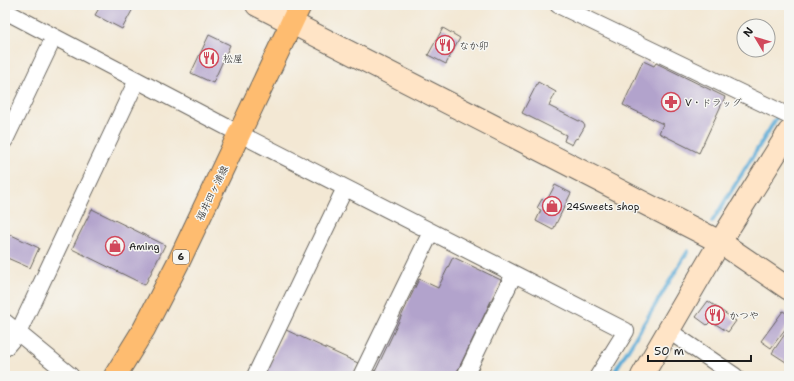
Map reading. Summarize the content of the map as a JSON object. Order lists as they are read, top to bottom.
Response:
{
  "streets": {
    "main road": ["福井四ヶ浦線", "6"]
  },
  "places": {
    "restaurant": ["なか卯", "松屋", "かつや"],
    "pharmacy": ["V・ドラッグ"],
    "shop": ["24Sweets shop", "Aming"]
  },
  "scale_bar": "50 m",
  "north": "top left"
}
